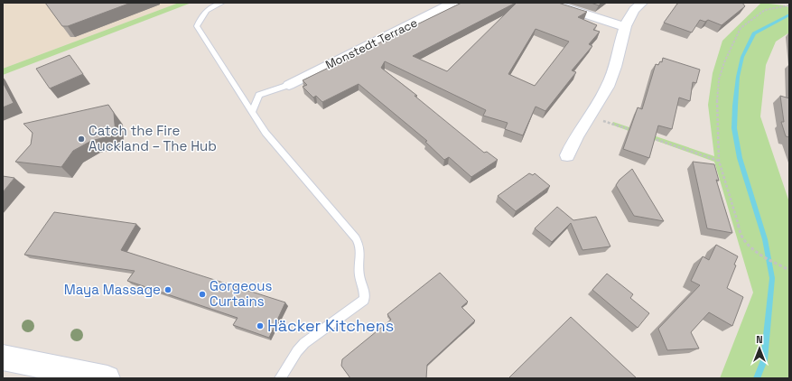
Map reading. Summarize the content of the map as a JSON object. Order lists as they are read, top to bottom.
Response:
{
  "streets": {
    "street": ["Monstedt Terrace"]
  },
  "places": [
    "Catch the Fire Auckland – The Hub",
    "Maya Massage",
    "Gorgeous Curtains",
    "Häcker Kitchens"
  ],
  "north": "top"
}
